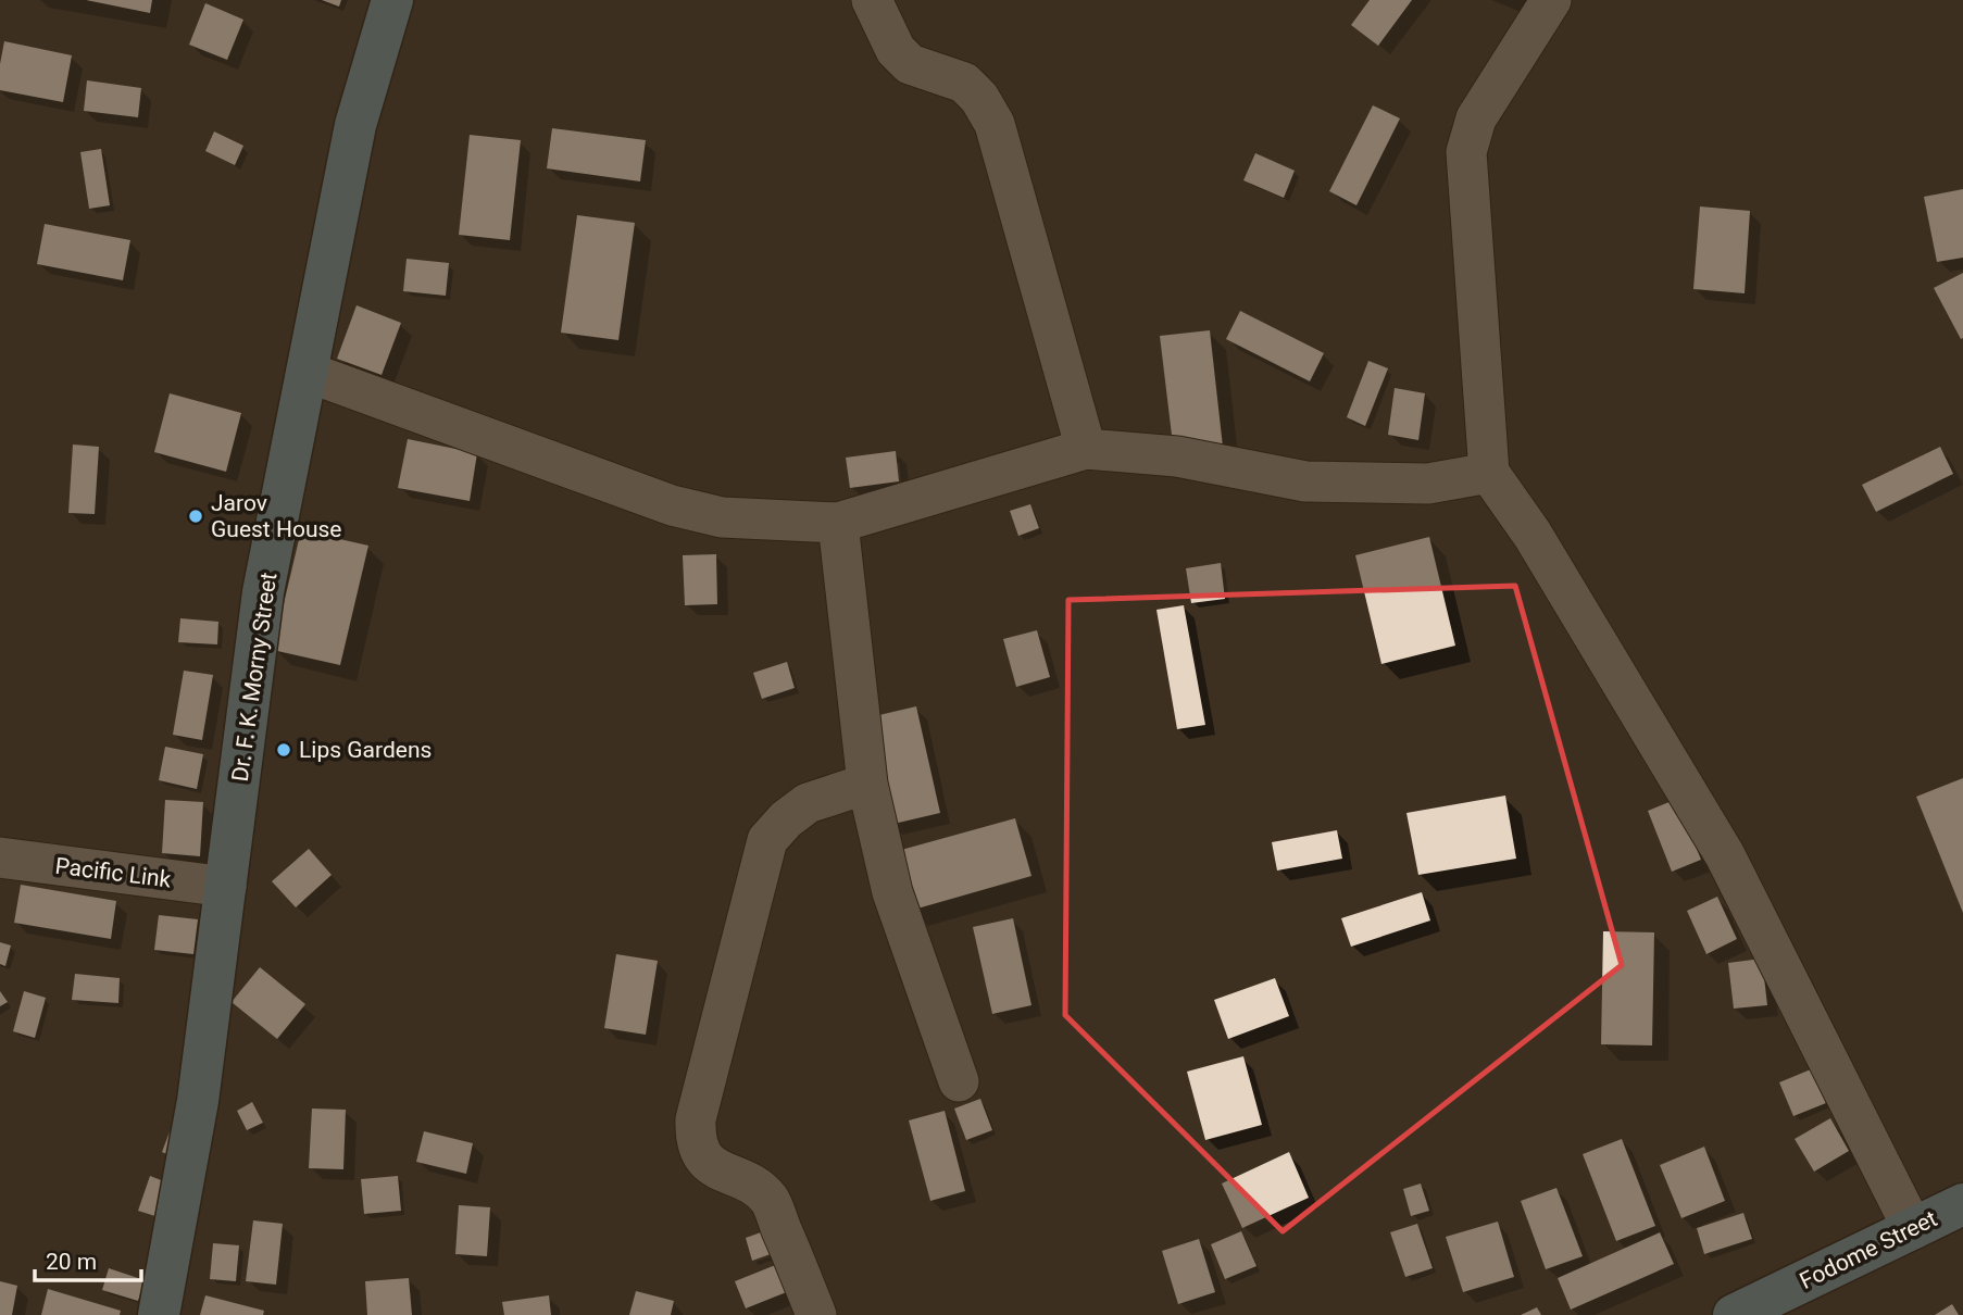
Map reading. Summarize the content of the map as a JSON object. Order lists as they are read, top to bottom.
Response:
{
  "streets": {
    "street": ["Dr. F. K. Morny Street", "Pacific Link", "Fodome Street"]
  },
  "crossings": [
    ["Dr. F. K. Morny Street", "Pacific Link"]
  ],
  "places": ["Jarov Guest House", "Lips Gardens"],
  "scale_bar": "20 m"
}
